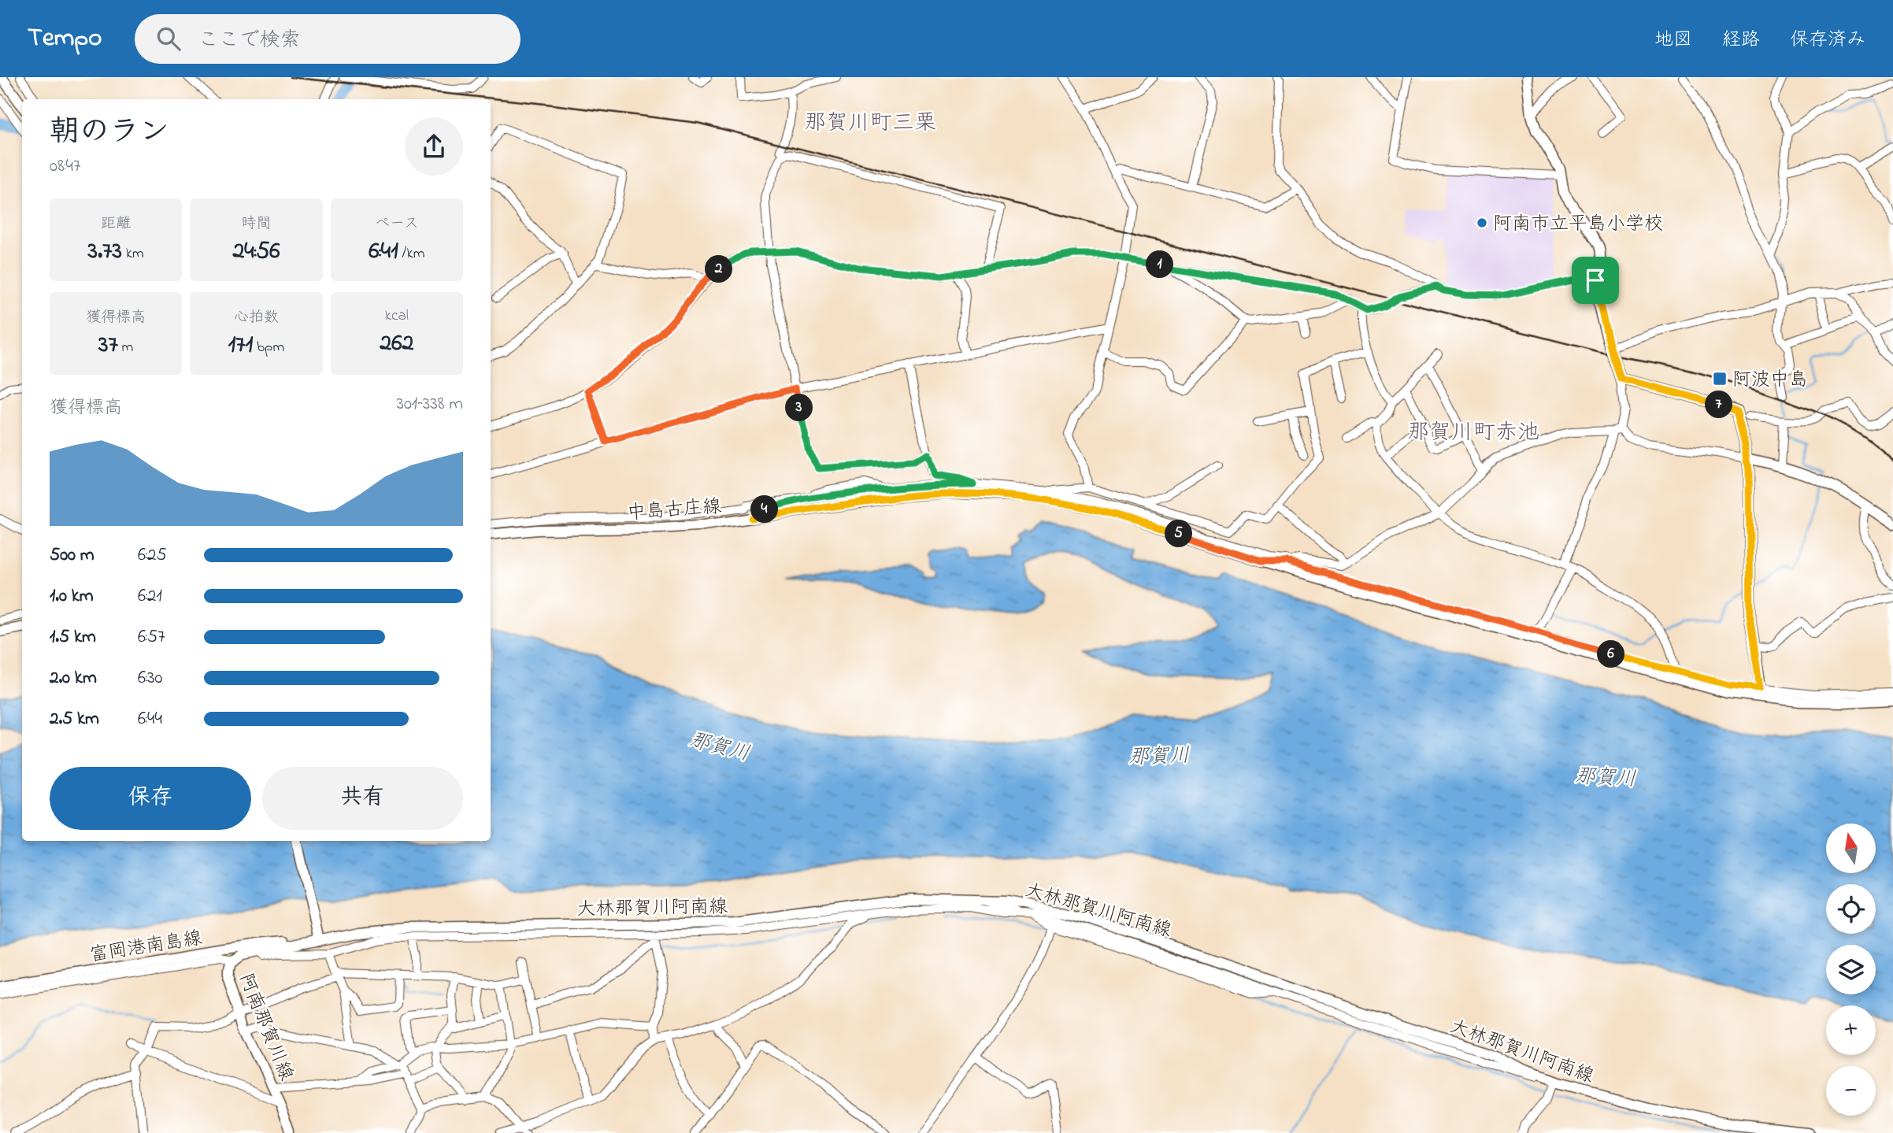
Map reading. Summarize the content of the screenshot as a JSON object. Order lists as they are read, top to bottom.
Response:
{
  "streets": {
    "main road": [
      "中島古庄線",
      "大林那賀川阿南線",
      "富岡港南島線",
      "阿南那賀川線"
    ]
  },
  "crossings": [
    ["大林那賀川阿南線", "富岡港南島線"],
    ["富岡港南島線", "阿南那賀川線"]
  ],
  "districts": ["那賀川町三栗", "那賀川町赤池"],
  "water": ["那賀川"],
  "places": {
    "other": ["阿南市立平島小学校"],
    "transit": ["阿波中島"]
  },
  "north": "top",
  "page": {
    "header": "Tempo",
    "search": "ここで検索",
    "nav": ["地図", "経路", "保存済み"],
    "heading": ["朝のラン", "08:47"],
    "stats": [
      ["距離", "3.73 km"],
      ["時間", "24:56"],
      ["ペース", "6:41 /km"],
      ["獲得標高", "37 m"],
      ["心拍数", "171 bpm"],
      ["kcal", "262"]
    ],
    "pins": [
      "1",
      "2",
      "7",
      "3",
      "4",
      "5",
      "6"
    ],
    "chart": ["獲得標高", "301–338 m"],
    "list": [
      {
        "name": "500 m",
        "note": "6:25"
      },
      {
        "name": "1.0 km",
        "note": "6:21"
      },
      {
        "name": "1.5 km",
        "note": "6:57"
      },
      {
        "name": "2.0 km",
        "note": "6:30"
      },
      {
        "name": "2.5 km",
        "note": "6:44"
      }
    ],
    "buttons": ["保存", "共有"],
    "map_buttons": ["+", "−"]
  }
}
